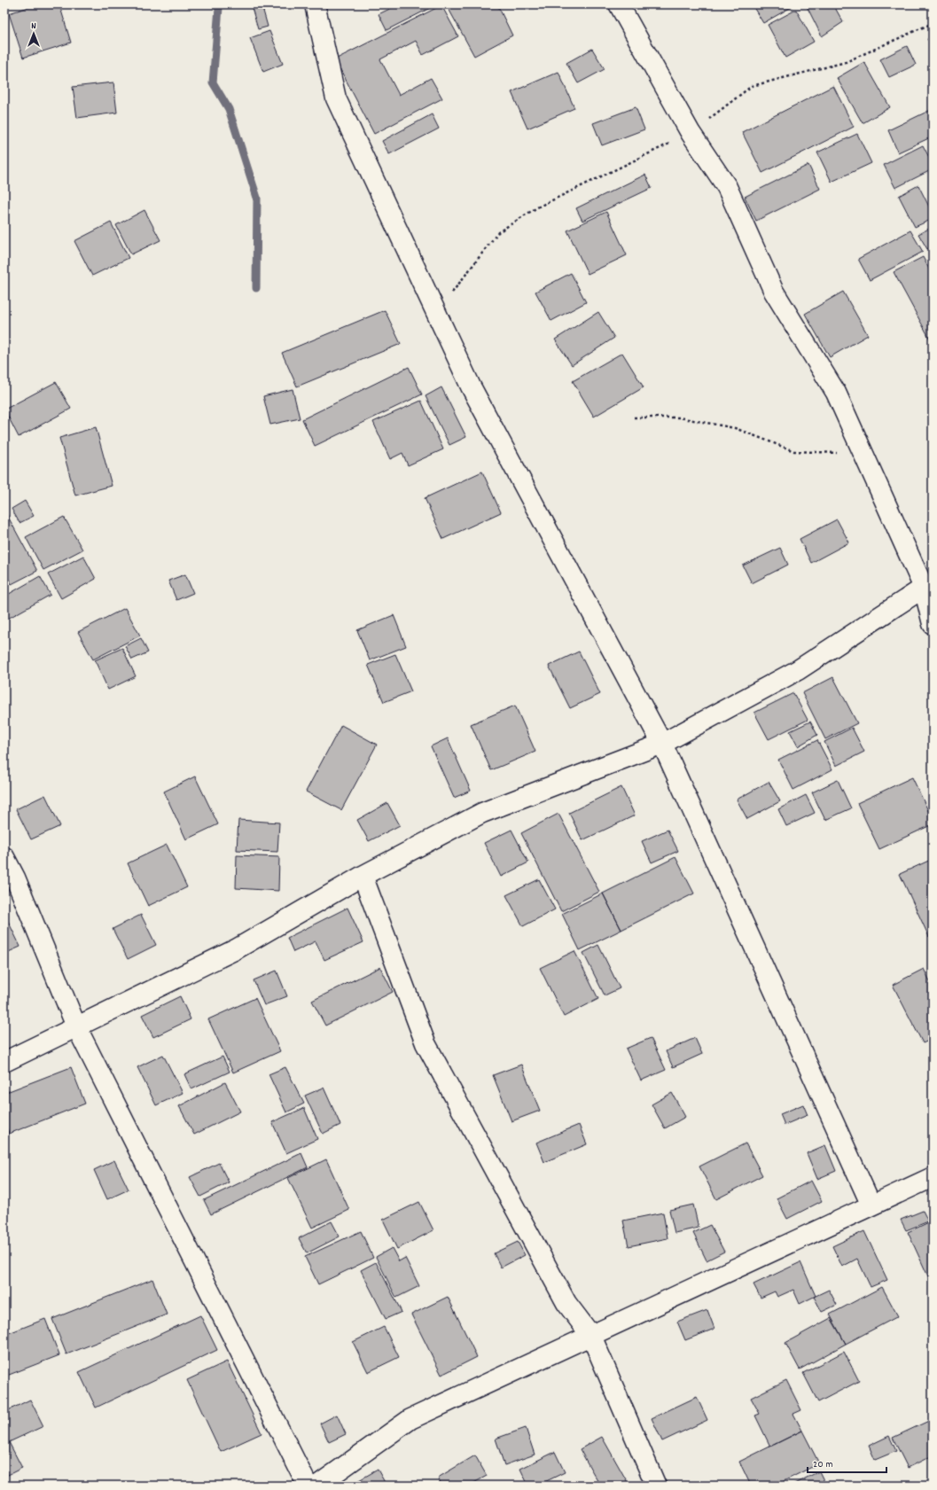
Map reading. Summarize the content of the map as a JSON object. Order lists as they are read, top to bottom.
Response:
{
  "scale_bar": "20 m",
  "north": "top"
}
